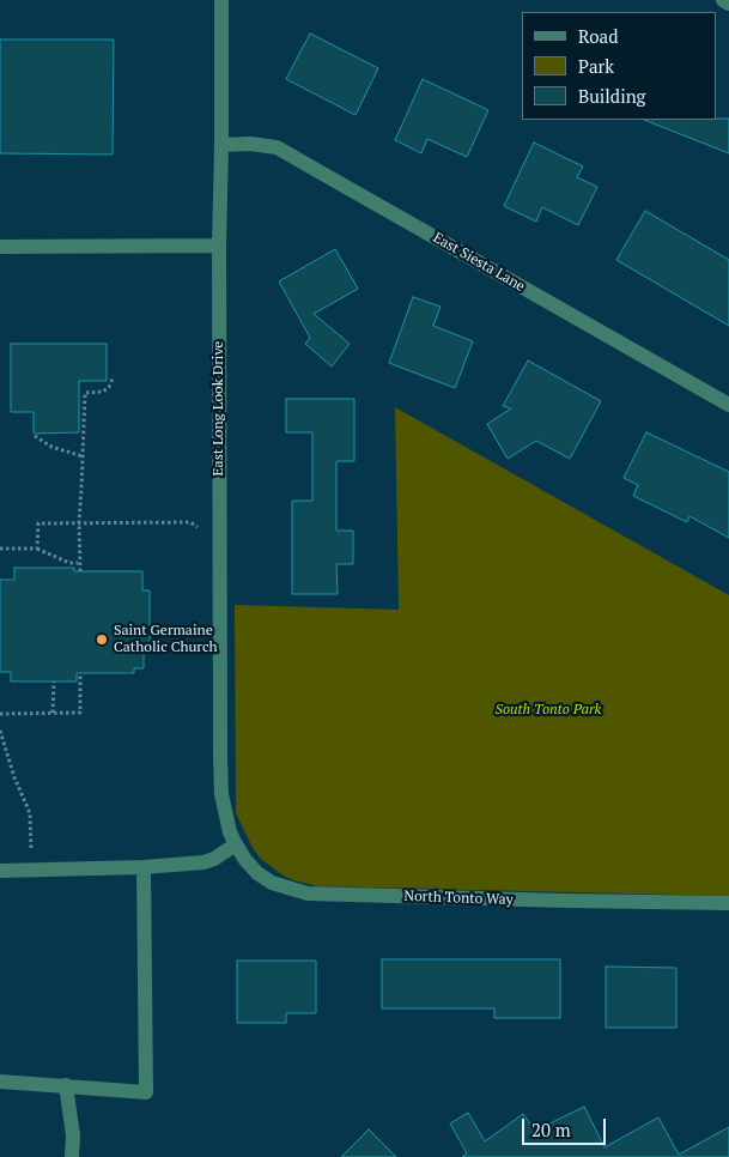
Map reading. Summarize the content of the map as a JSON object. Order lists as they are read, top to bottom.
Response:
{
  "streets": {
    "street": ["East Siesta Lane", "East Long Look Drive", "North Tonto Way"]
  },
  "crossings": [
    ["East Siesta Lane", "East Long Look Drive"],
    ["East Long Look Drive", "North Tonto Way"]
  ],
  "parks": ["South Tonto Park"],
  "places": ["Saint Germaine Catholic Church"],
  "legend": ["Road", "Park", "Building"],
  "scale_bar": "20 m"
}
